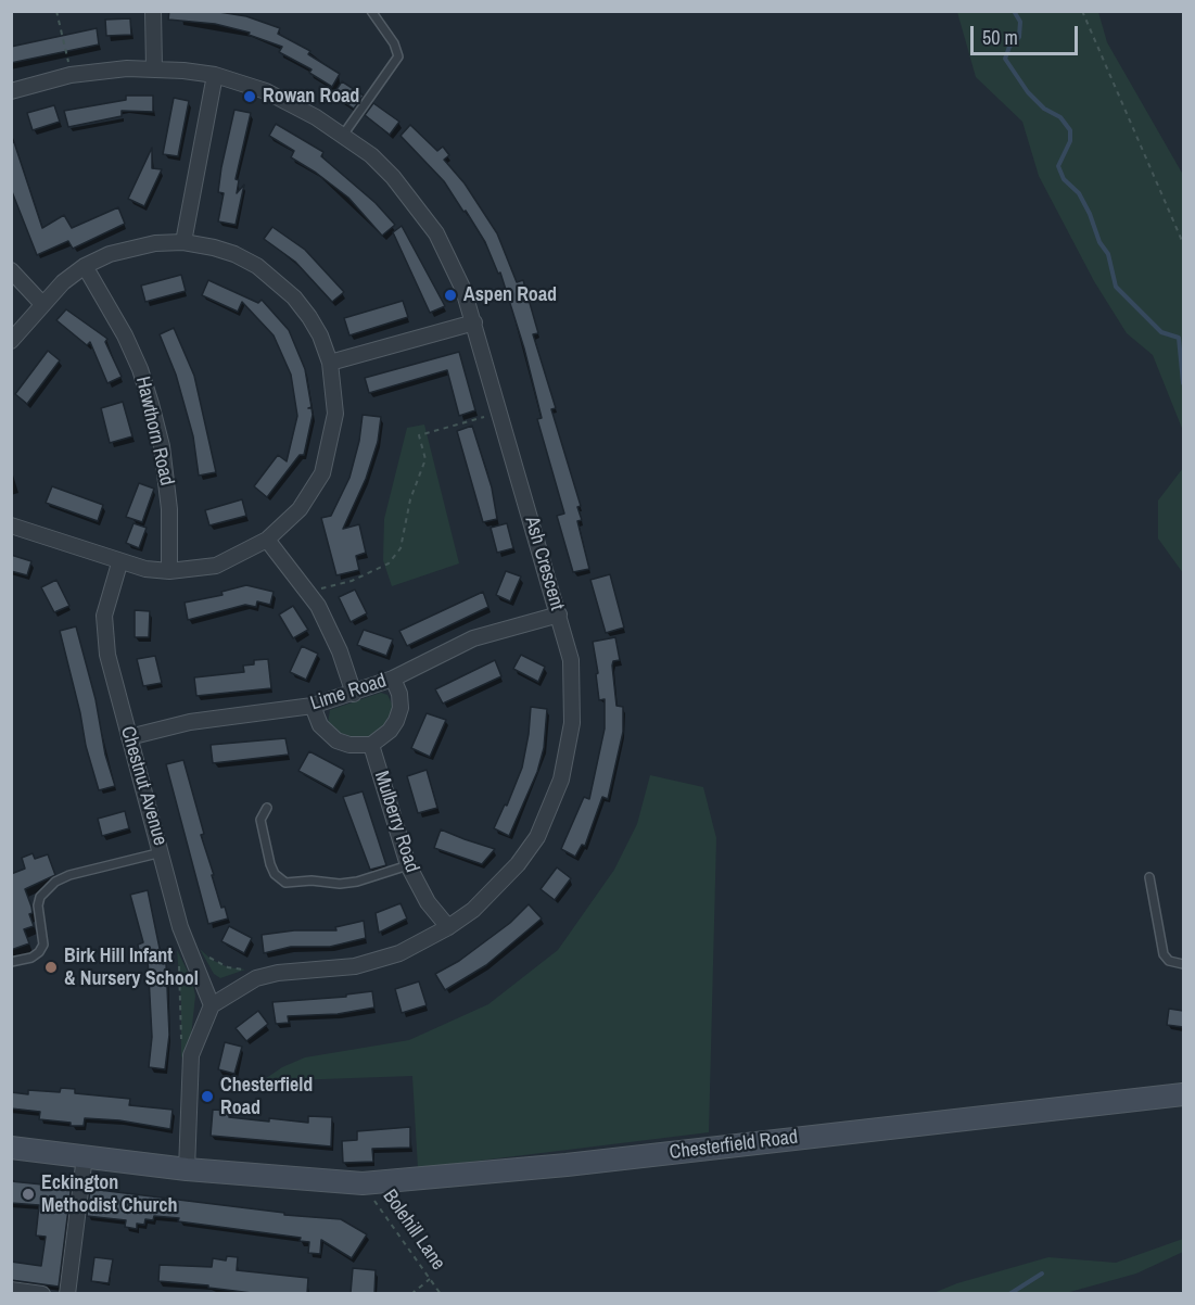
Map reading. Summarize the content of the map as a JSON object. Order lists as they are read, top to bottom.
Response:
{
  "streets": {
    "main road": ["Chesterfield Road"],
    "street": [
      "Hawthorn Road",
      "Ash Crescent",
      "Lime Road",
      "Chestnut Avenue",
      "Mulberry Road"
    ],
    "path": ["Bolehill Lane"]
  },
  "crossings": [
    ["Ash Crescent", "Lime Road"],
    ["Ash Crescent", "Chestnut Avenue"],
    ["Ash Crescent", "Mulberry Road"],
    ["Lime Road", "Chestnut Avenue"],
    ["Lime Road", "Mulberry Road"],
    ["Chesterfield Road", "Bolehill Lane"]
  ],
  "places": [
    "Rowan Road",
    "Aspen Road",
    "Birk Hill Infant & Nursery School",
    "Chesterfield Road",
    "Eckington Methodist Church"
  ],
  "scale_bar": "50 m"
}
